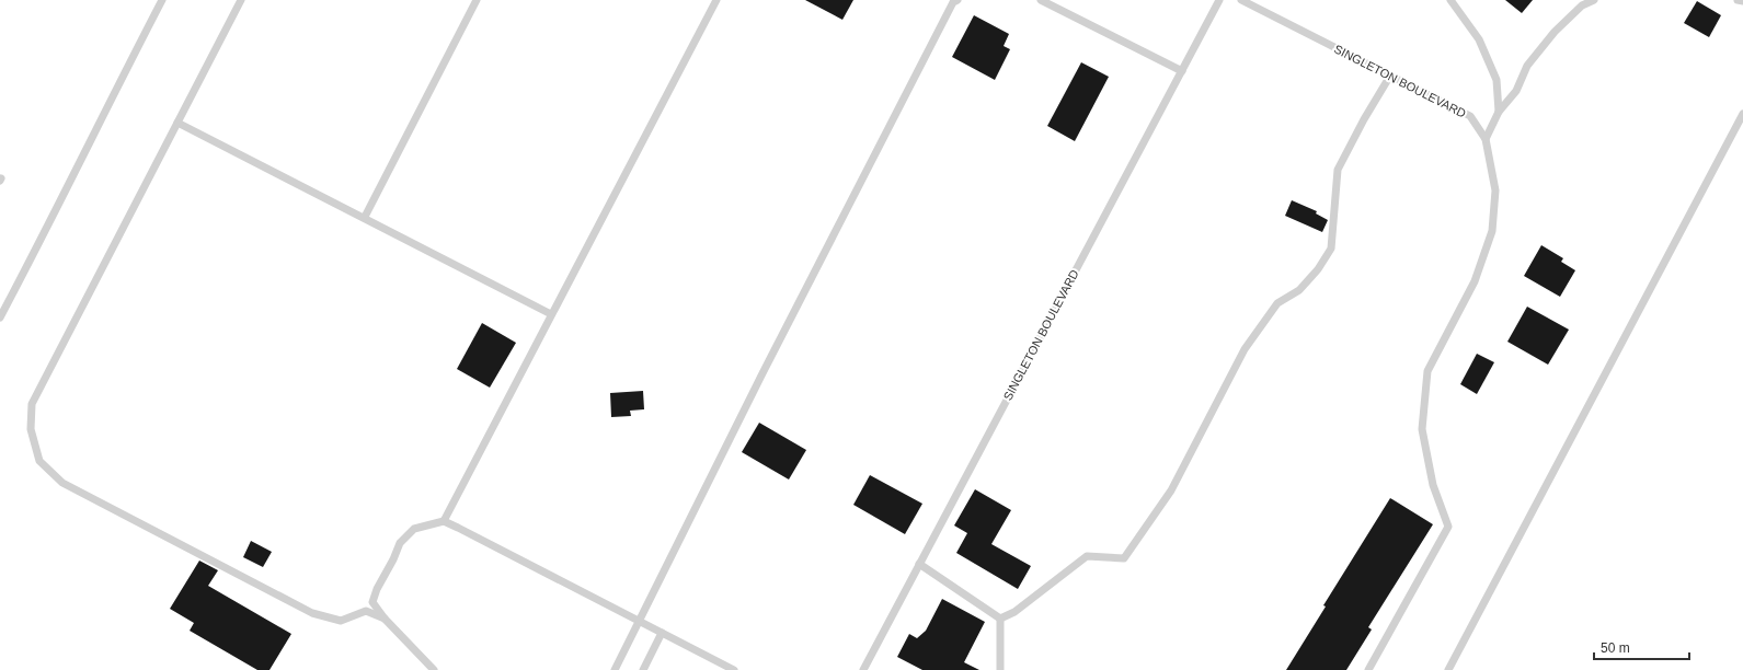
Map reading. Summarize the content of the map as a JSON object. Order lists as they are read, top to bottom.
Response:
{
  "streets": {
    "lane": ["SINGLETON BOULEVARD"]
  },
  "scale_bar": "50 m"
}
